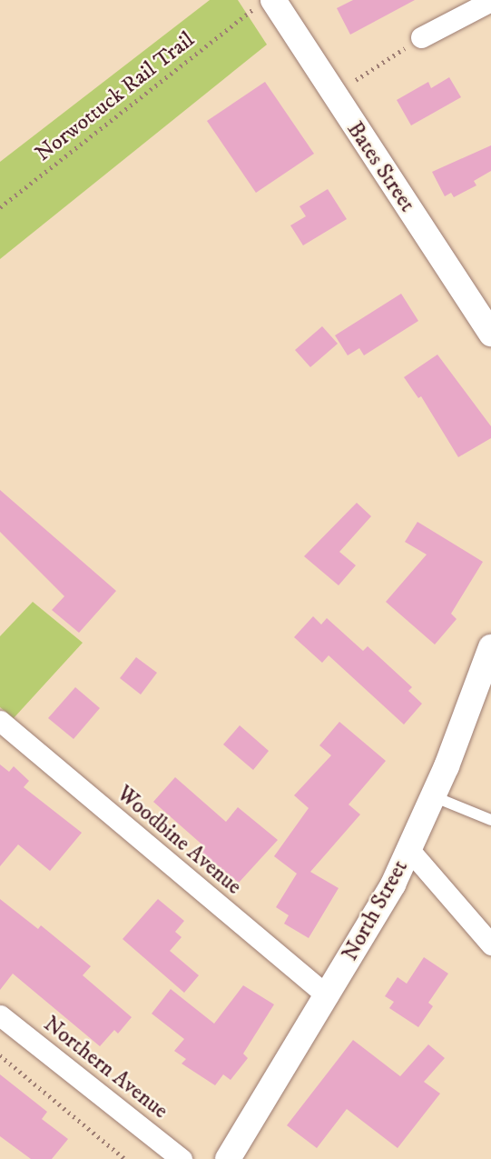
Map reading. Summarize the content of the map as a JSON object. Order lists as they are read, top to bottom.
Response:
{
  "streets": {
    "street": [
      "Bates Street",
      "Woodbine Avenue",
      "North Street",
      "Northern Avenue"
    ],
    "path": ["Norwottuck Rail Trail"]
  },
  "crossings": [
    ["Woodbine Avenue", "North Street"]
  ]
}
